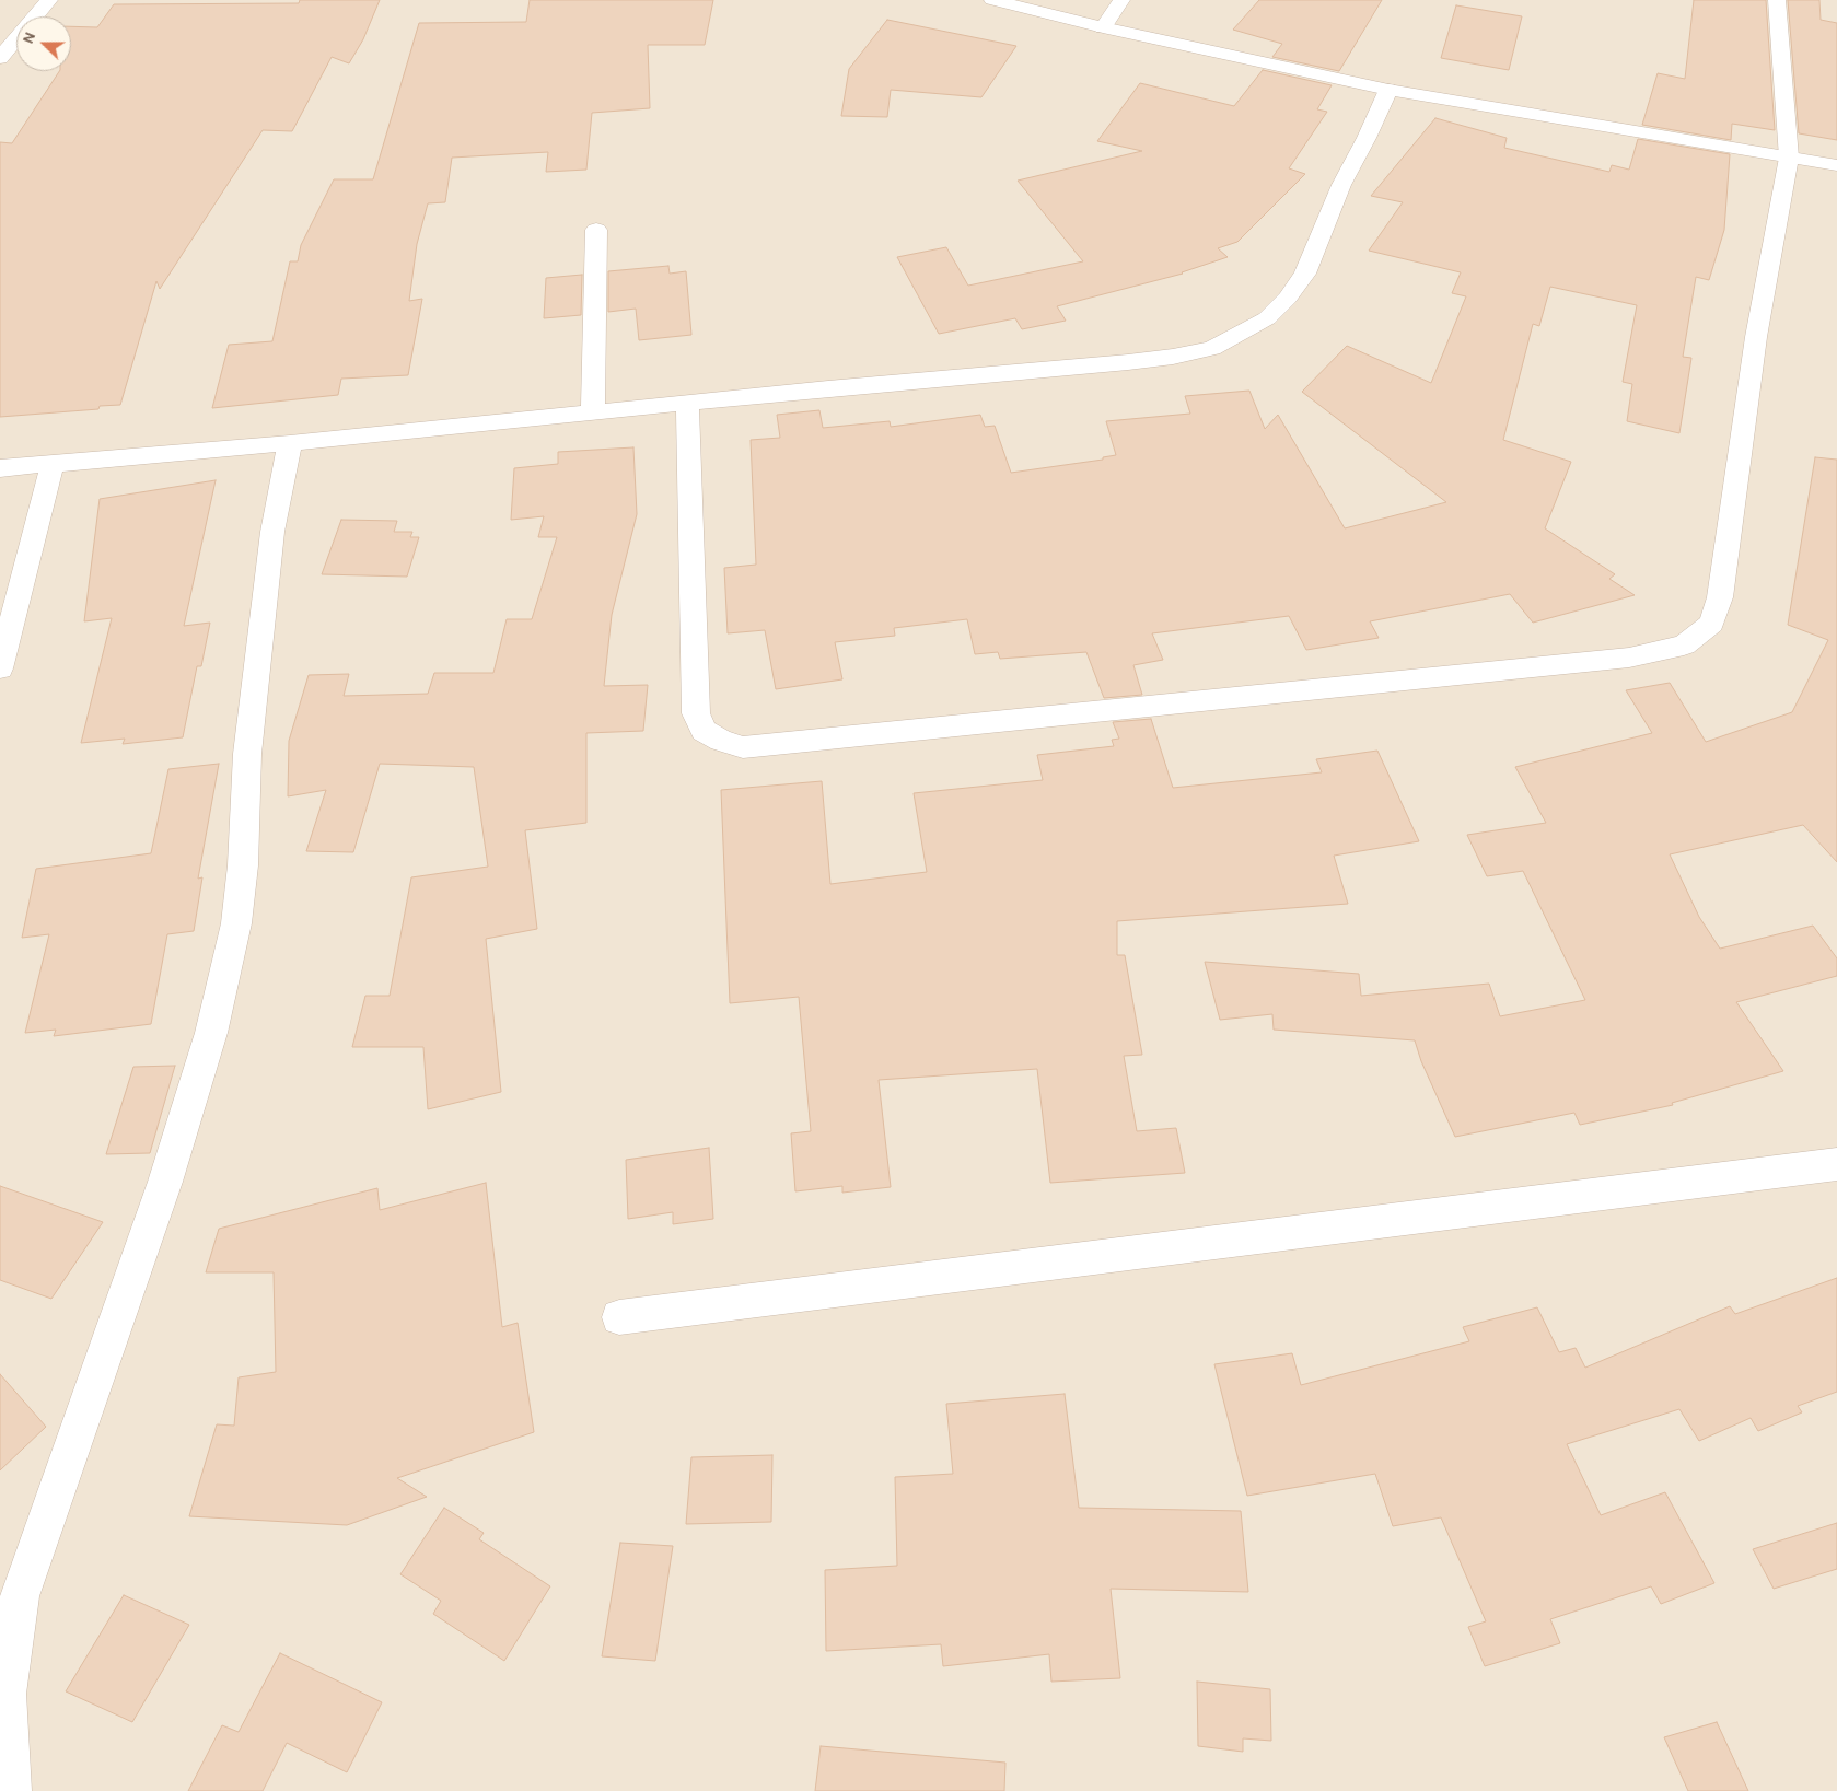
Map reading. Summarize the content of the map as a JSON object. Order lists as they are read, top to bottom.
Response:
{
  "north": "left"
}
